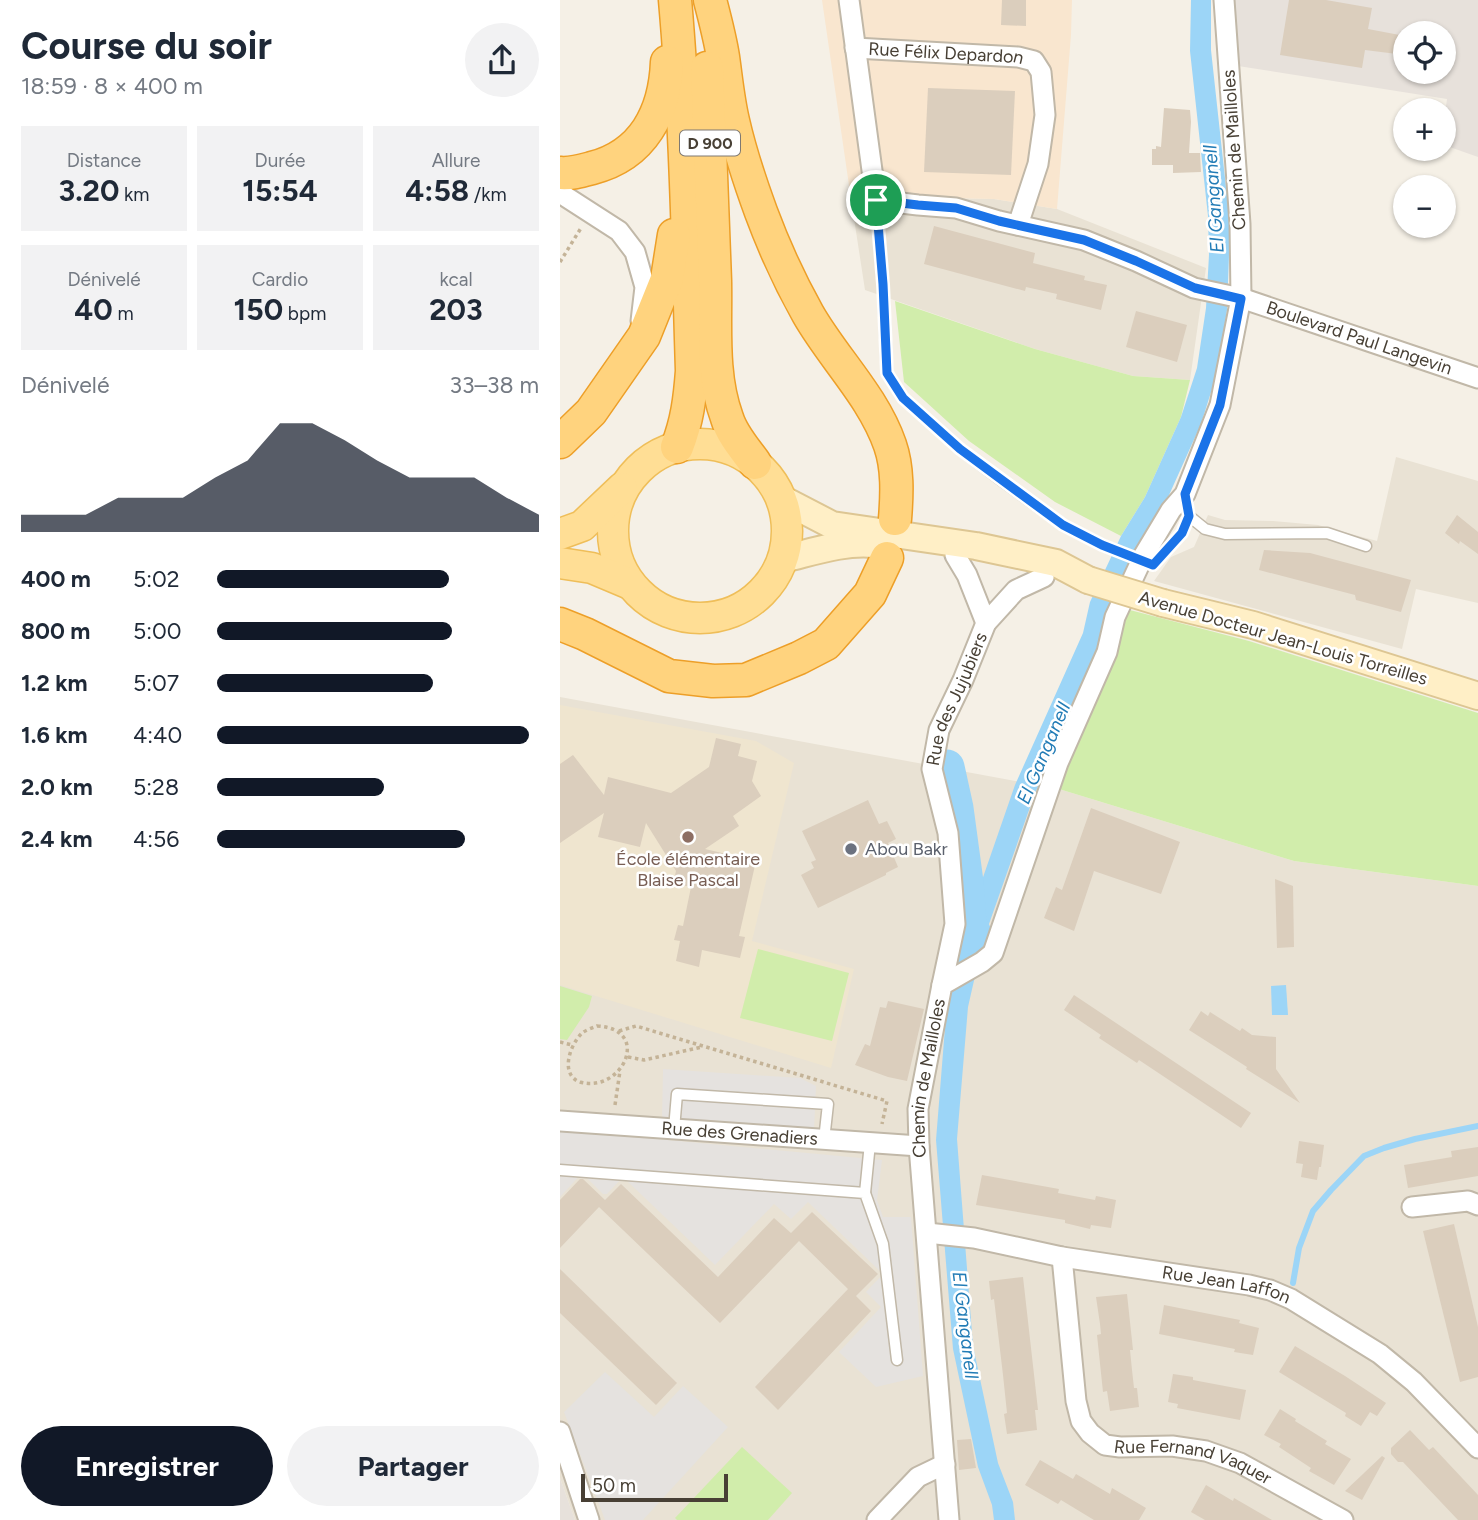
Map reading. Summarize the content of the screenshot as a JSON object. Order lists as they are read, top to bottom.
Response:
{
  "streets": {
    "highway": ["D 900"],
    "main road": ["Avenue Docteur Jean-Louis Torreilles"],
    "street": [
      "Rue Félix Depardon",
      "Chemin de Mailloles",
      "Boulevard Paul Langevin",
      "Rue des Jujubiers",
      "Rue des Grenadiers",
      "Rue Jean Laffon",
      "Rue Fernand Vaquer"
    ]
  },
  "crossings": [
    ["Rue Félix Depardon", "Boulevard Paul Langevin"],
    ["Chemin de Mailloles", "Boulevard Paul Langevin"],
    ["Chemin de Mailloles", "Rue des Jujubiers"],
    ["Chemin de Mailloles", "Rue des Grenadiers"],
    ["Chemin de Mailloles", "Rue Jean Laffon"],
    ["Rue Jean Laffon", "Rue Fernand Vaquer"]
  ],
  "water": ["El Ganganell"],
  "places": ["École élémentaire Blaise Pascal", "Abou Bakr"],
  "scale_bar": "50 m",
  "page": {
    "heading": ["Course du soir", "18:59 · 8 × 400 m"],
    "map_buttons": ["+", "−"],
    "stats": [
      ["Distance", "3.20 km"],
      ["Durée", "15:54"],
      ["Allure", "4:58 /km"],
      ["Dénivelé", "40 m"],
      ["Cardio", "150 bpm"],
      ["kcal", "203"]
    ],
    "chart": ["Dénivelé", "33–38 m"],
    "list": [
      {
        "name": "400 m",
        "note": "5:02"
      },
      {
        "name": "800 m",
        "note": "5:00"
      },
      {
        "name": "1.2 km",
        "note": "5:07"
      },
      {
        "name": "1.6 km",
        "note": "4:40"
      },
      {
        "name": "2.0 km",
        "note": "5:28"
      },
      {
        "name": "2.4 km",
        "note": "4:56"
      }
    ],
    "buttons": ["Enregistrer", "Partager"],
    "scale": "50 m"
  }
}
